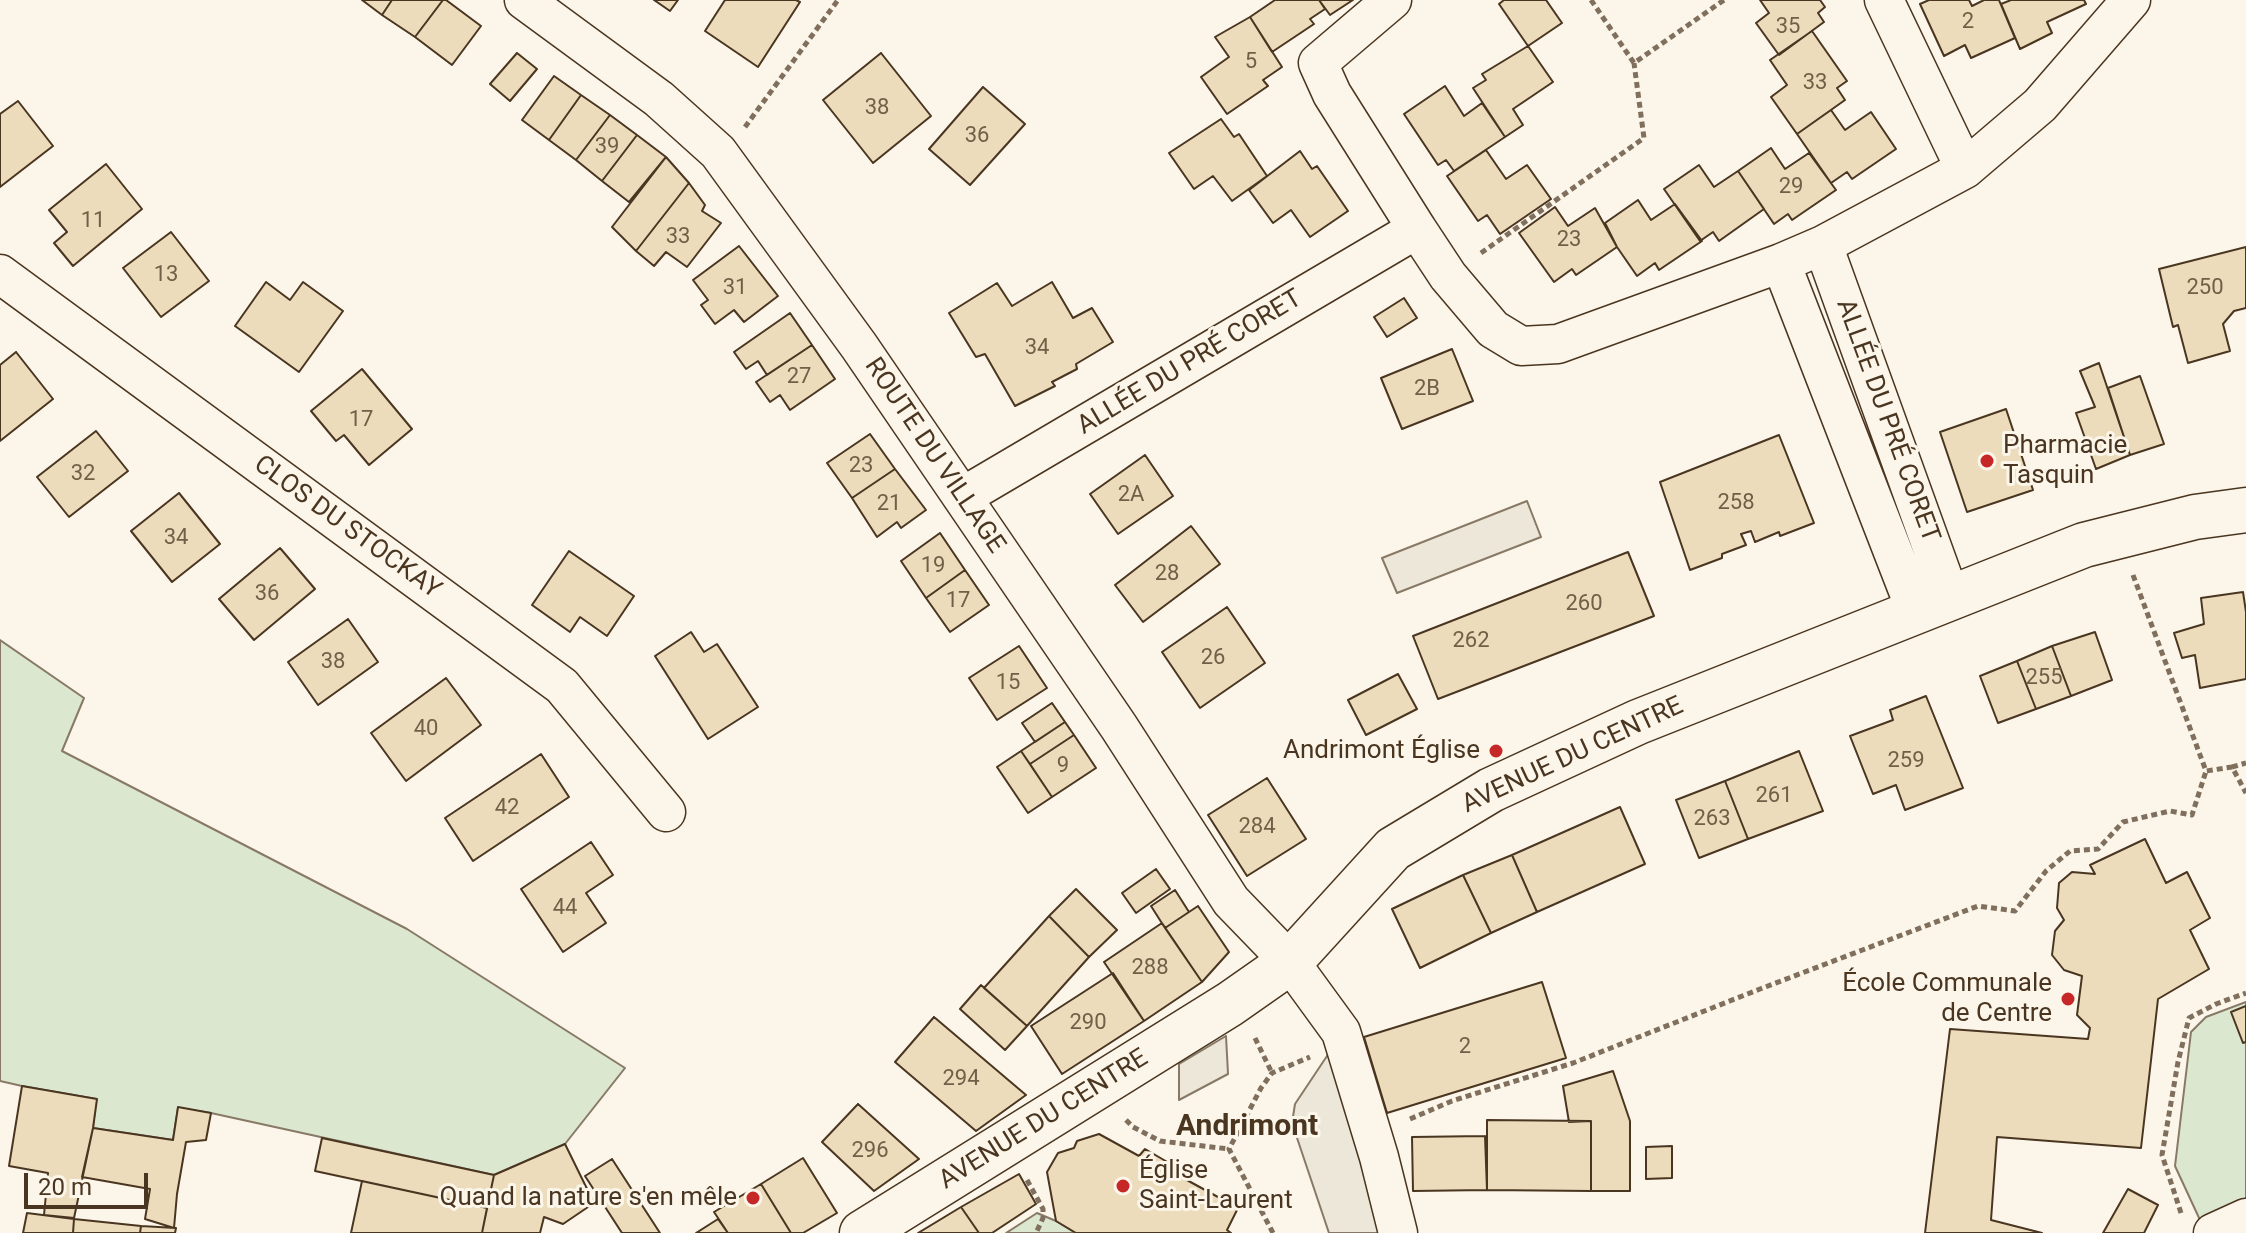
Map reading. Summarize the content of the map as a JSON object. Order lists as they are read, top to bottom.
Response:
{
  "streets": {
    "street": [
      "ALLÉE DU PRÉ CORET",
      "ROUTE DU VILLAGE",
      "CLOS DU STOCKAY",
      "AVENUE DU CENTRE"
    ]
  },
  "crossings": [
    ["ALLÉE DU PRÉ CORET", "ROUTE DU VILLAGE"],
    ["ALLÉE DU PRÉ CORET", "AVENUE DU CENTRE"],
    ["ROUTE DU VILLAGE", "AVENUE DU CENTRE"]
  ],
  "districts": ["Andrimont"],
  "places": [
    "Pharmacie Tasquin",
    "Andrimont Église",
    "École Communale de Centre",
    "Église Saint-Laurent",
    "Quand la nature s'en mêle"
  ],
  "house_numbers": [
    "2",
    "35",
    "5",
    "33",
    "38",
    "36",
    "39",
    "29",
    "11",
    "33",
    "23",
    "13",
    "31",
    "250",
    "34",
    "27",
    "2B",
    "17",
    "23",
    "32",
    "2A",
    "258",
    "21",
    "34",
    "19",
    "28",
    "36",
    "17",
    "260",
    "262",
    "26",
    "38",
    "255",
    "15",
    "40",
    "259",
    "9",
    "261",
    "42",
    "263",
    "284",
    "44",
    "288",
    "290",
    "2",
    "294",
    "296"
  ],
  "scale_bar": "20 m"
}
